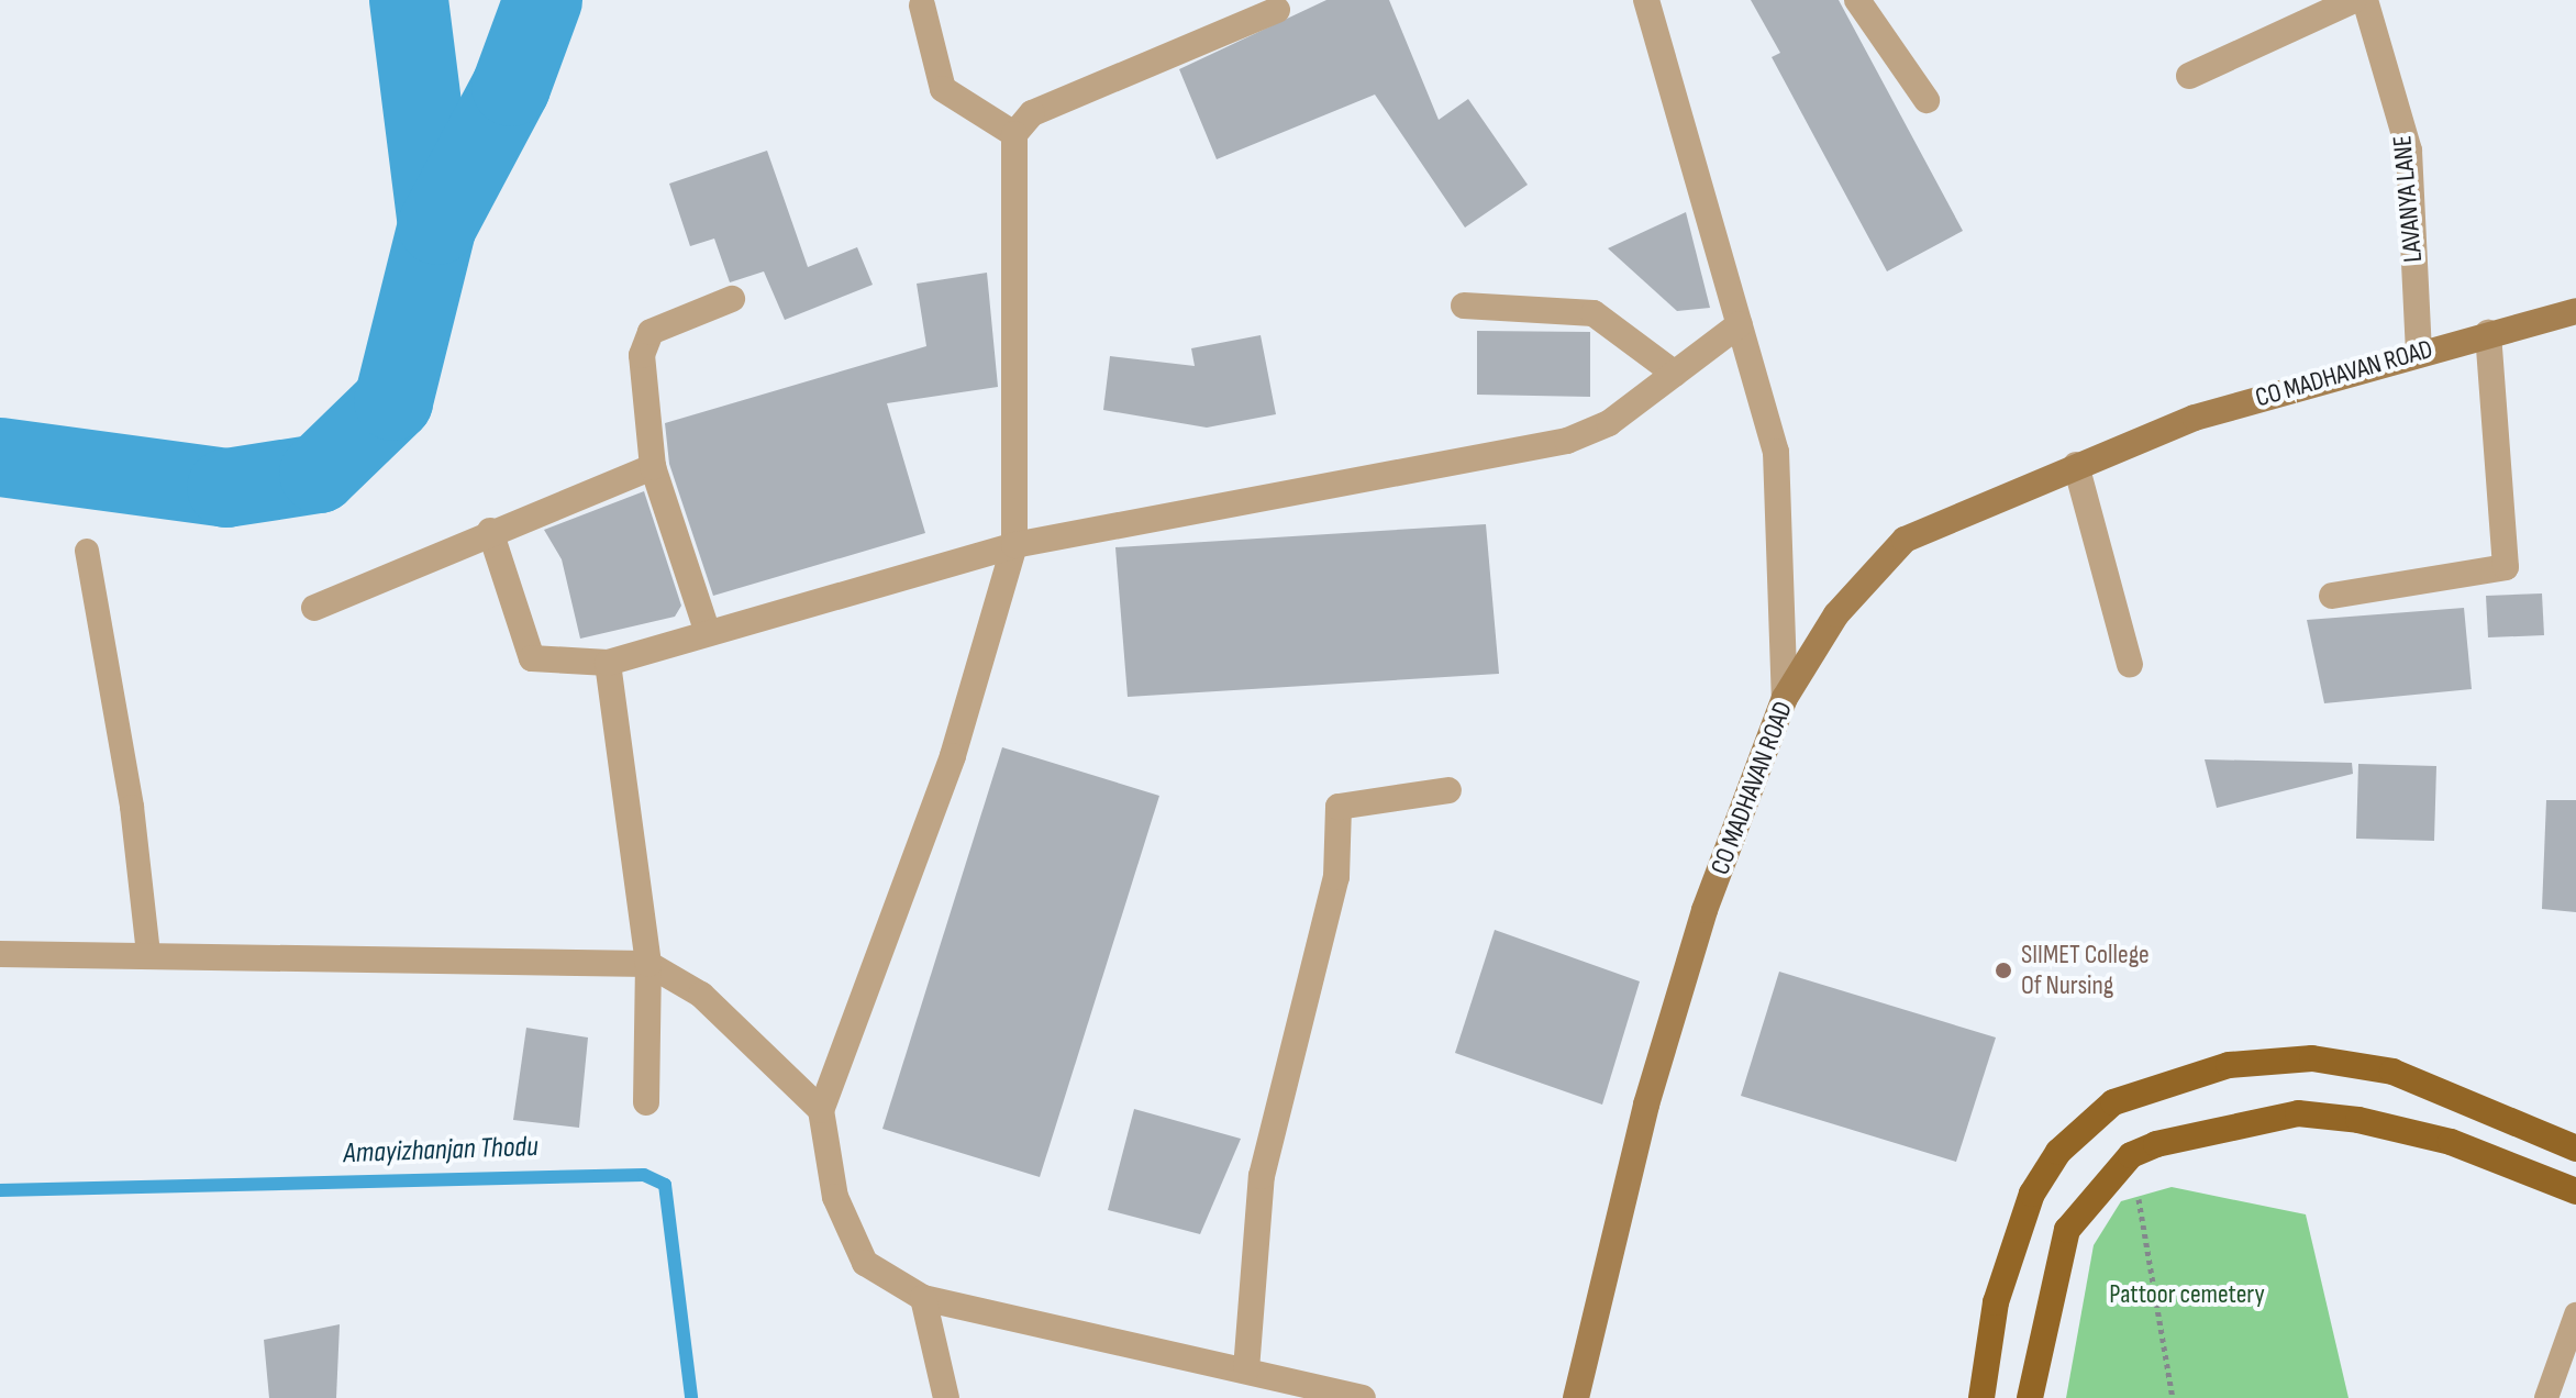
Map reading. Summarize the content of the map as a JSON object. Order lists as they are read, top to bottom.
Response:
{
  "streets": {
    "street": ["LAVANYA LANE", "CO MADHAVAN ROAD"]
  },
  "crossings": [
    ["LAVANYA LANE", "CO MADHAVAN ROAD"]
  ],
  "water": ["Amayizhanjan Thodu"],
  "parks": ["Pattoor cemetery"],
  "places": ["SIIMET College Of Nursing"]
}
